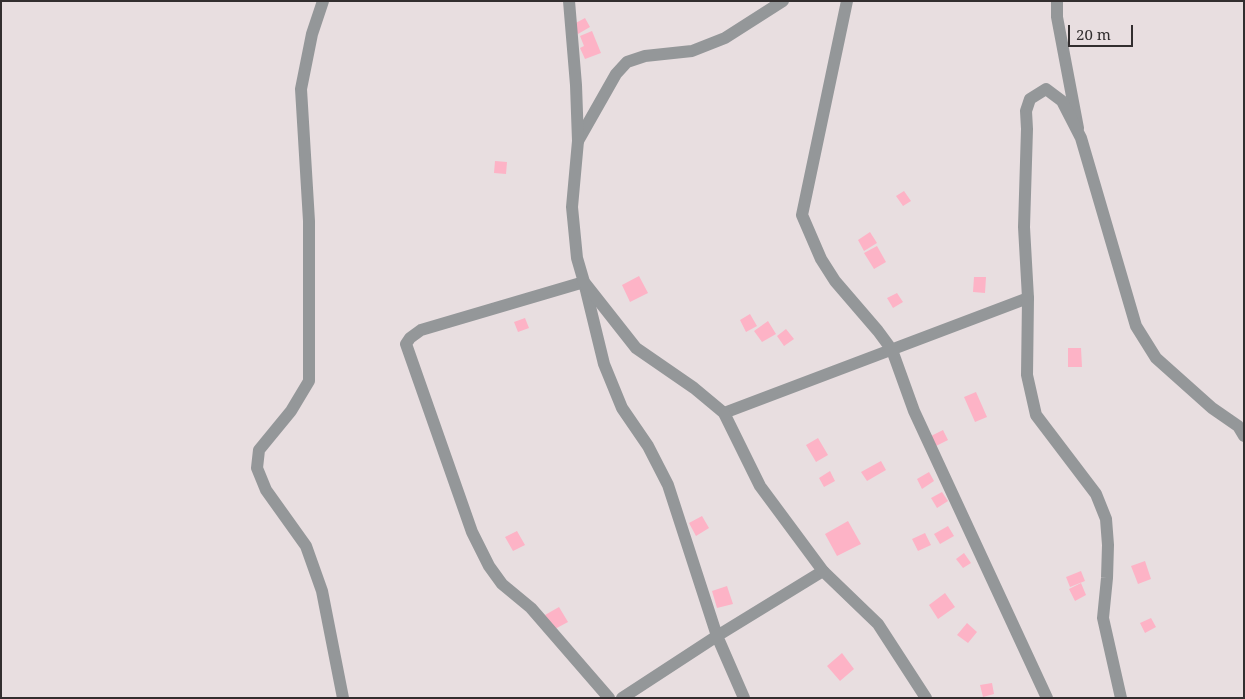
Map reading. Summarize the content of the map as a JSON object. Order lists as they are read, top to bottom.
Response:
{
  "scale_bar": "20 m"
}
